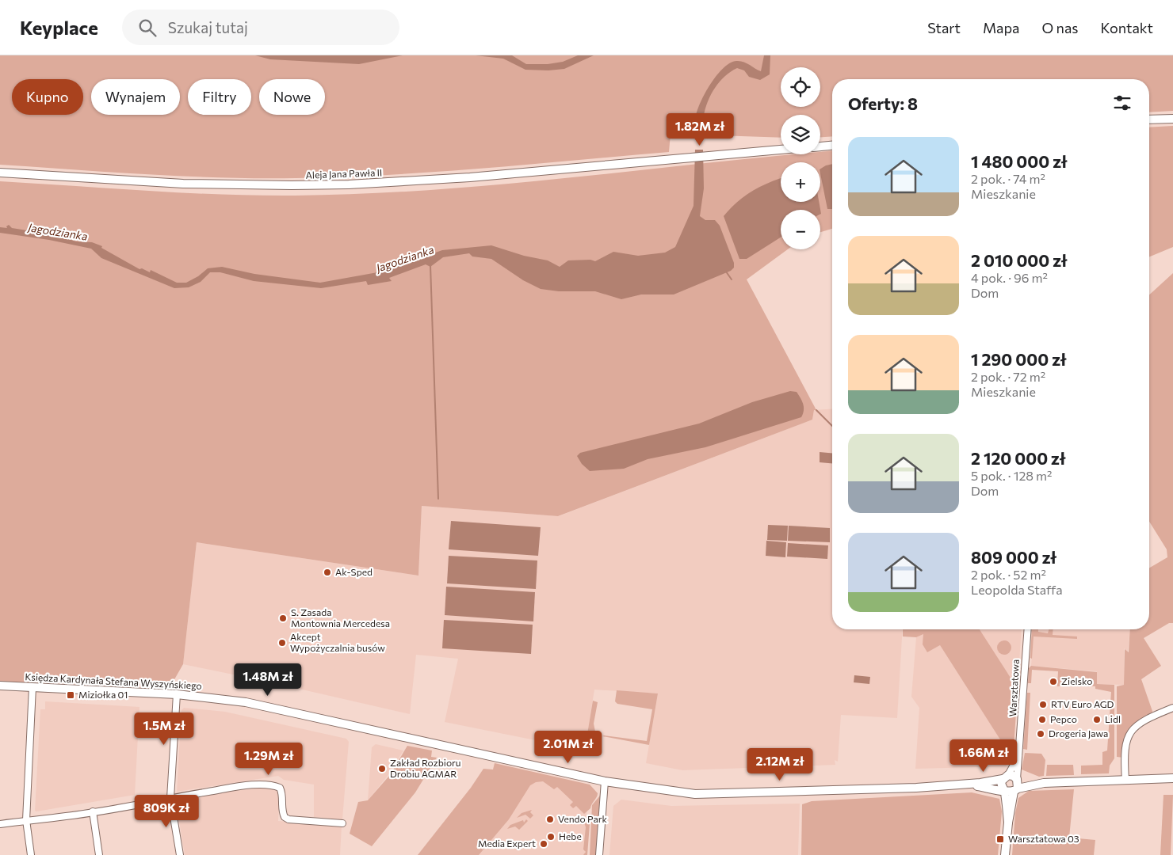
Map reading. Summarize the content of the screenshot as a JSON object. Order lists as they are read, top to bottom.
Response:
{
  "streets": {
    "street": ["Aleja Jana Pawła II", "Księdza Kardynała Stefana Wyszyńskiego", "Warsztatowa"]
  },
  "water": ["Jagodzianka"],
  "places": {
    "other": [
      "Ak-Sped",
      "S. Zasada Montownia Mercedesa",
      "Akcept Wypożyczalnia busów",
      "Zielsko",
      "RTV Euro AGD",
      "Pepco",
      "Lidl",
      "Drogeria Jawa",
      "Zakład Rozbioru Drobiu AGMAR",
      "Vendo Park",
      "Hebe",
      "Media Expert"
    ],
    "transit": ["Miziołka 01", "Warsztatowa 03"]
  },
  "page": {
    "header": "Keyplace",
    "search": "Szukaj tutaj",
    "nav": [
      "Start",
      "Mapa",
      "O nas",
      "Kontakt"
    ],
    "map_buttons": ["+", "−"],
    "chip": [
      "Kupno",
      "Wynajem",
      "Filtry",
      "Nowe"
    ],
    "heading": "Oferty: 8",
    "price": [
      "1.82M zł",
      "1.48M zł",
      "1.5M zł",
      "2.01M zł",
      "1.66M zł",
      "1.29M zł",
      "2.12M zł",
      "809K zł"
    ],
    "list": [
      {
        "name": "1 480 000 zł",
        "note": "2 pok. · 74 m² · Mieszkanie"
      },
      {
        "name": "2 010 000 zł",
        "note": "4 pok. · 96 m² · Dom"
      },
      {
        "name": "1 290 000 zł",
        "note": "2 pok. · 72 m² · Mieszkanie"
      },
      {
        "name": "2 120 000 zł",
        "note": "5 pok. · 128 m² · Dom"
      },
      {
        "name": "809 000 zł",
        "note": "2 pok. · 52 m² · Leopolda Staffa"
      }
    ]
  }
}
